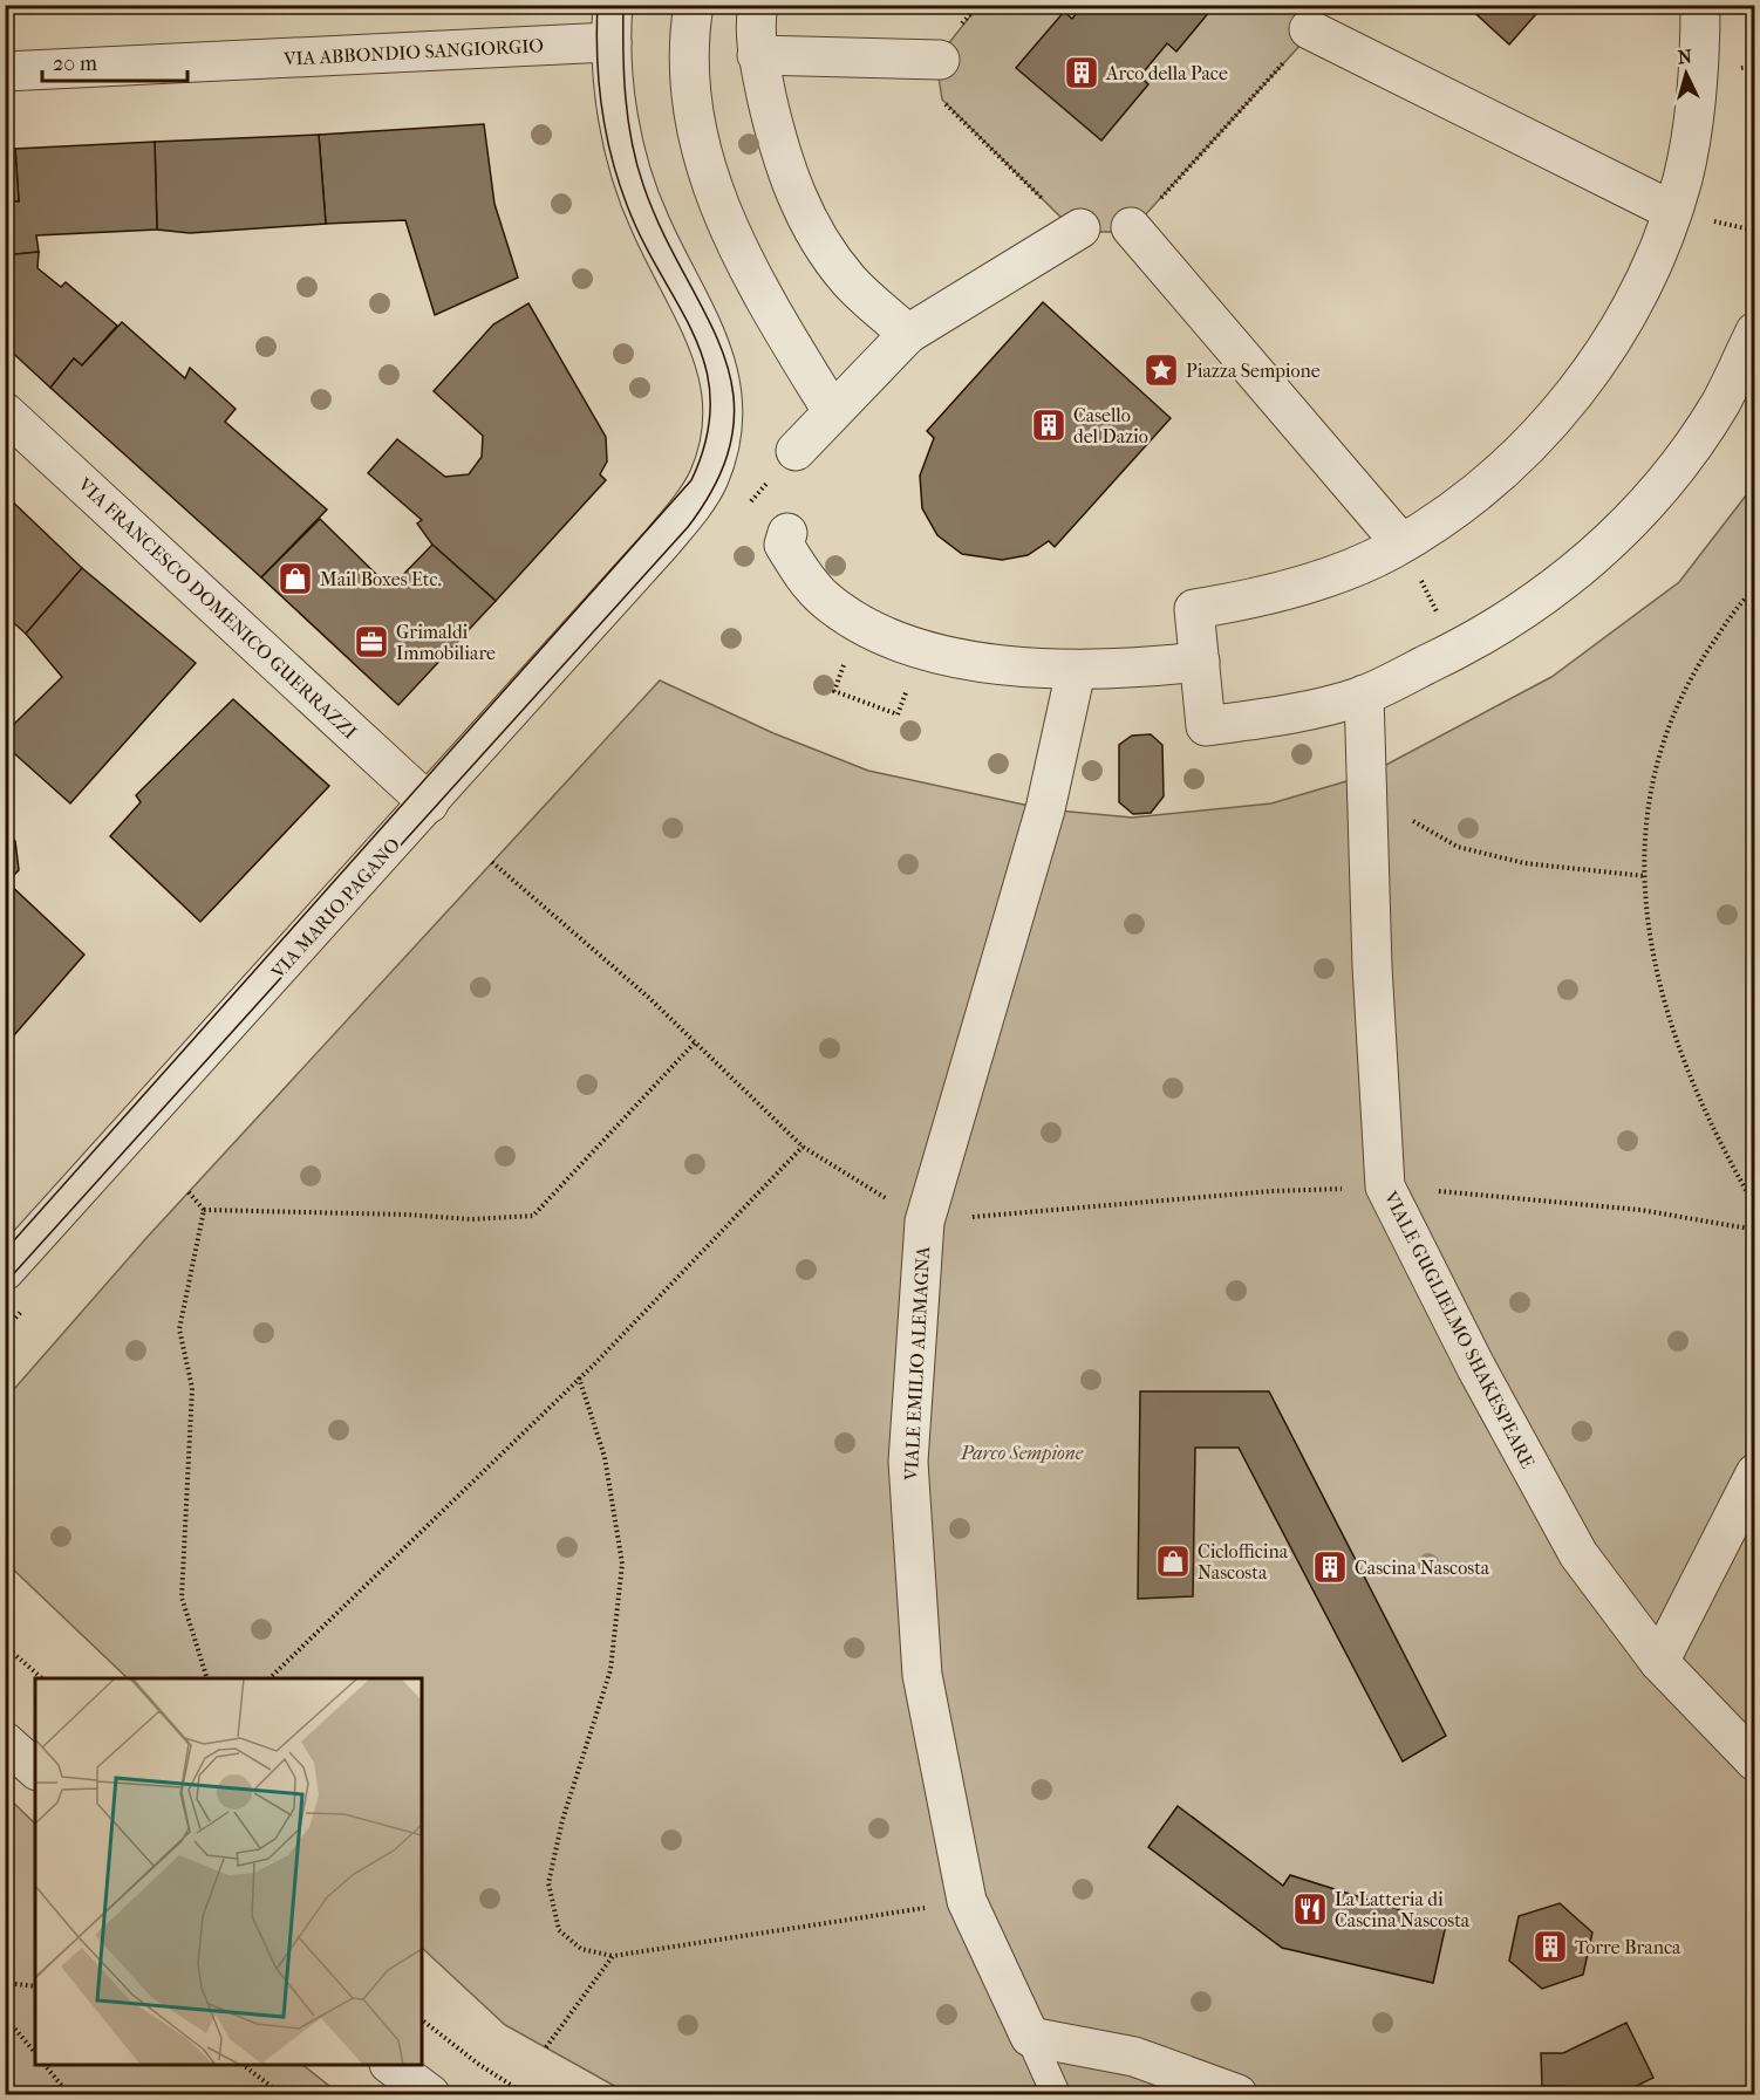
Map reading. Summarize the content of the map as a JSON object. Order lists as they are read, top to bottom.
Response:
{
  "streets": {
    "street": [
      "VIA ABBONDIO SANGIORGIO",
      "VIA FRANCESCO DOMENICO GUERRAZZI",
      "VIA MARIO PAGANO",
      "VIALE GUGLIELMO SHAKESPEARE",
      "VIALE EMILIO ALEMAGNA"
    ]
  },
  "crossings": [
    ["VIA ABBONDIO SANGIORGIO", "VIA MARIO PAGANO"],
    ["VIA FRANCESCO DOMENICO GUERRAZZI", "VIA MARIO PAGANO"]
  ],
  "parks": ["Parco Sempione"],
  "places": {
    "building": [
      "Arco della Pace",
      "Casello del Dazio",
      "Cascina Nascosta",
      "Torre Branca"
    ],
    "place": ["Piazza Sempione"],
    "shop": ["Mail Boxes Etc.", "Ciclofficina Nascosta"],
    "office": ["Grimaldi Immobiliare"],
    "restaurant": ["La Latteria di Cascina Nascosta"]
  },
  "scale_bar": "20 m",
  "north": "top"
}
